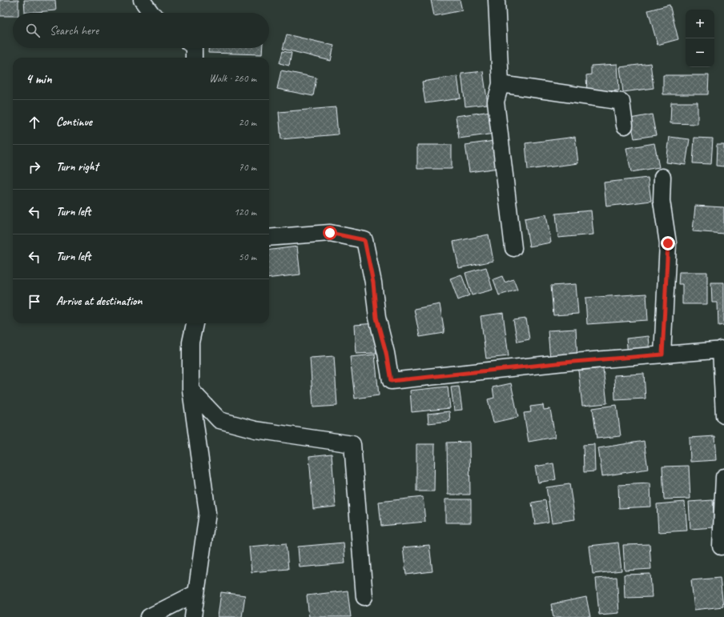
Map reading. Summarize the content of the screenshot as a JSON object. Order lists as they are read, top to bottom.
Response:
{
  "page": {
    "map_buttons": ["+", "−"],
    "search": "Search here",
    "heading": ["4 min", "Walk · 260 m"],
    "list": [
      ["Continue", "20 m"],
      ["Turn right", "70 m"],
      ["Turn left", "120 m"],
      ["Turn left", "50 m"],
      "Arrive at destination"
    ]
  }
}
